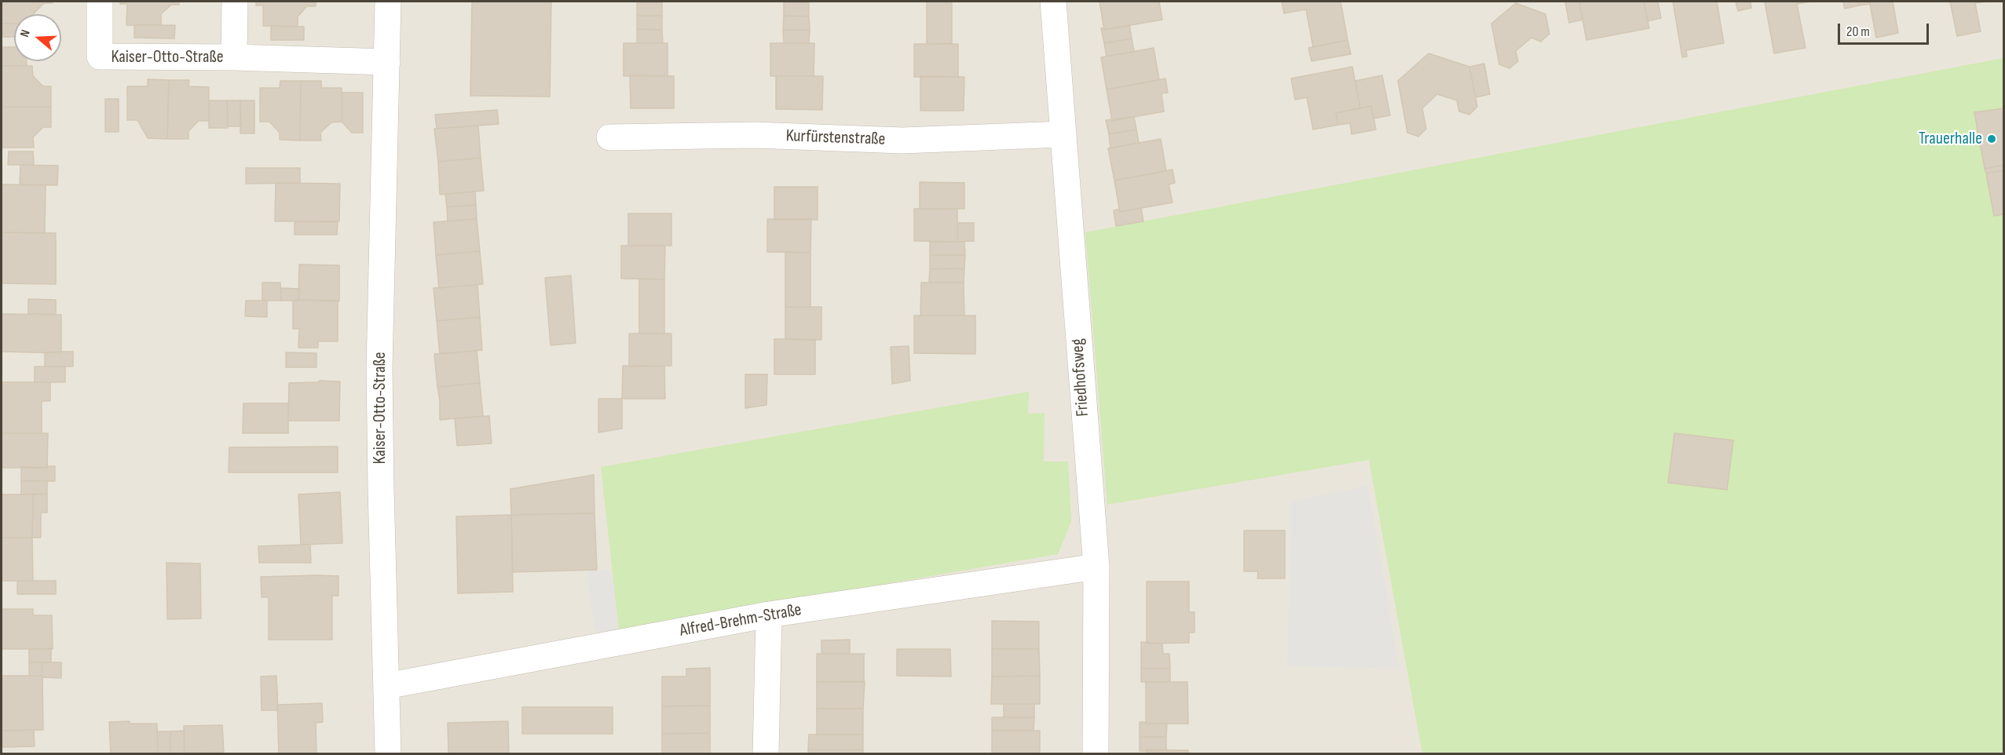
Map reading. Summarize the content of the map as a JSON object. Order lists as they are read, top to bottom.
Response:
{
  "streets": {
    "street": [
      "Kaiser-Otto-Straße",
      "Kurfürstenstraße",
      "Friedhofsweg",
      "Alfred-Brehm-Straße"
    ]
  },
  "crossings": [
    ["Kaiser-Otto-Straße", "Alfred-Brehm-Straße"],
    ["Kurfürstenstraße", "Friedhofsweg"],
    ["Friedhofsweg", "Alfred-Brehm-Straße"]
  ],
  "places": ["Trauerhalle"],
  "scale_bar": "20 m",
  "north": "left"
}
